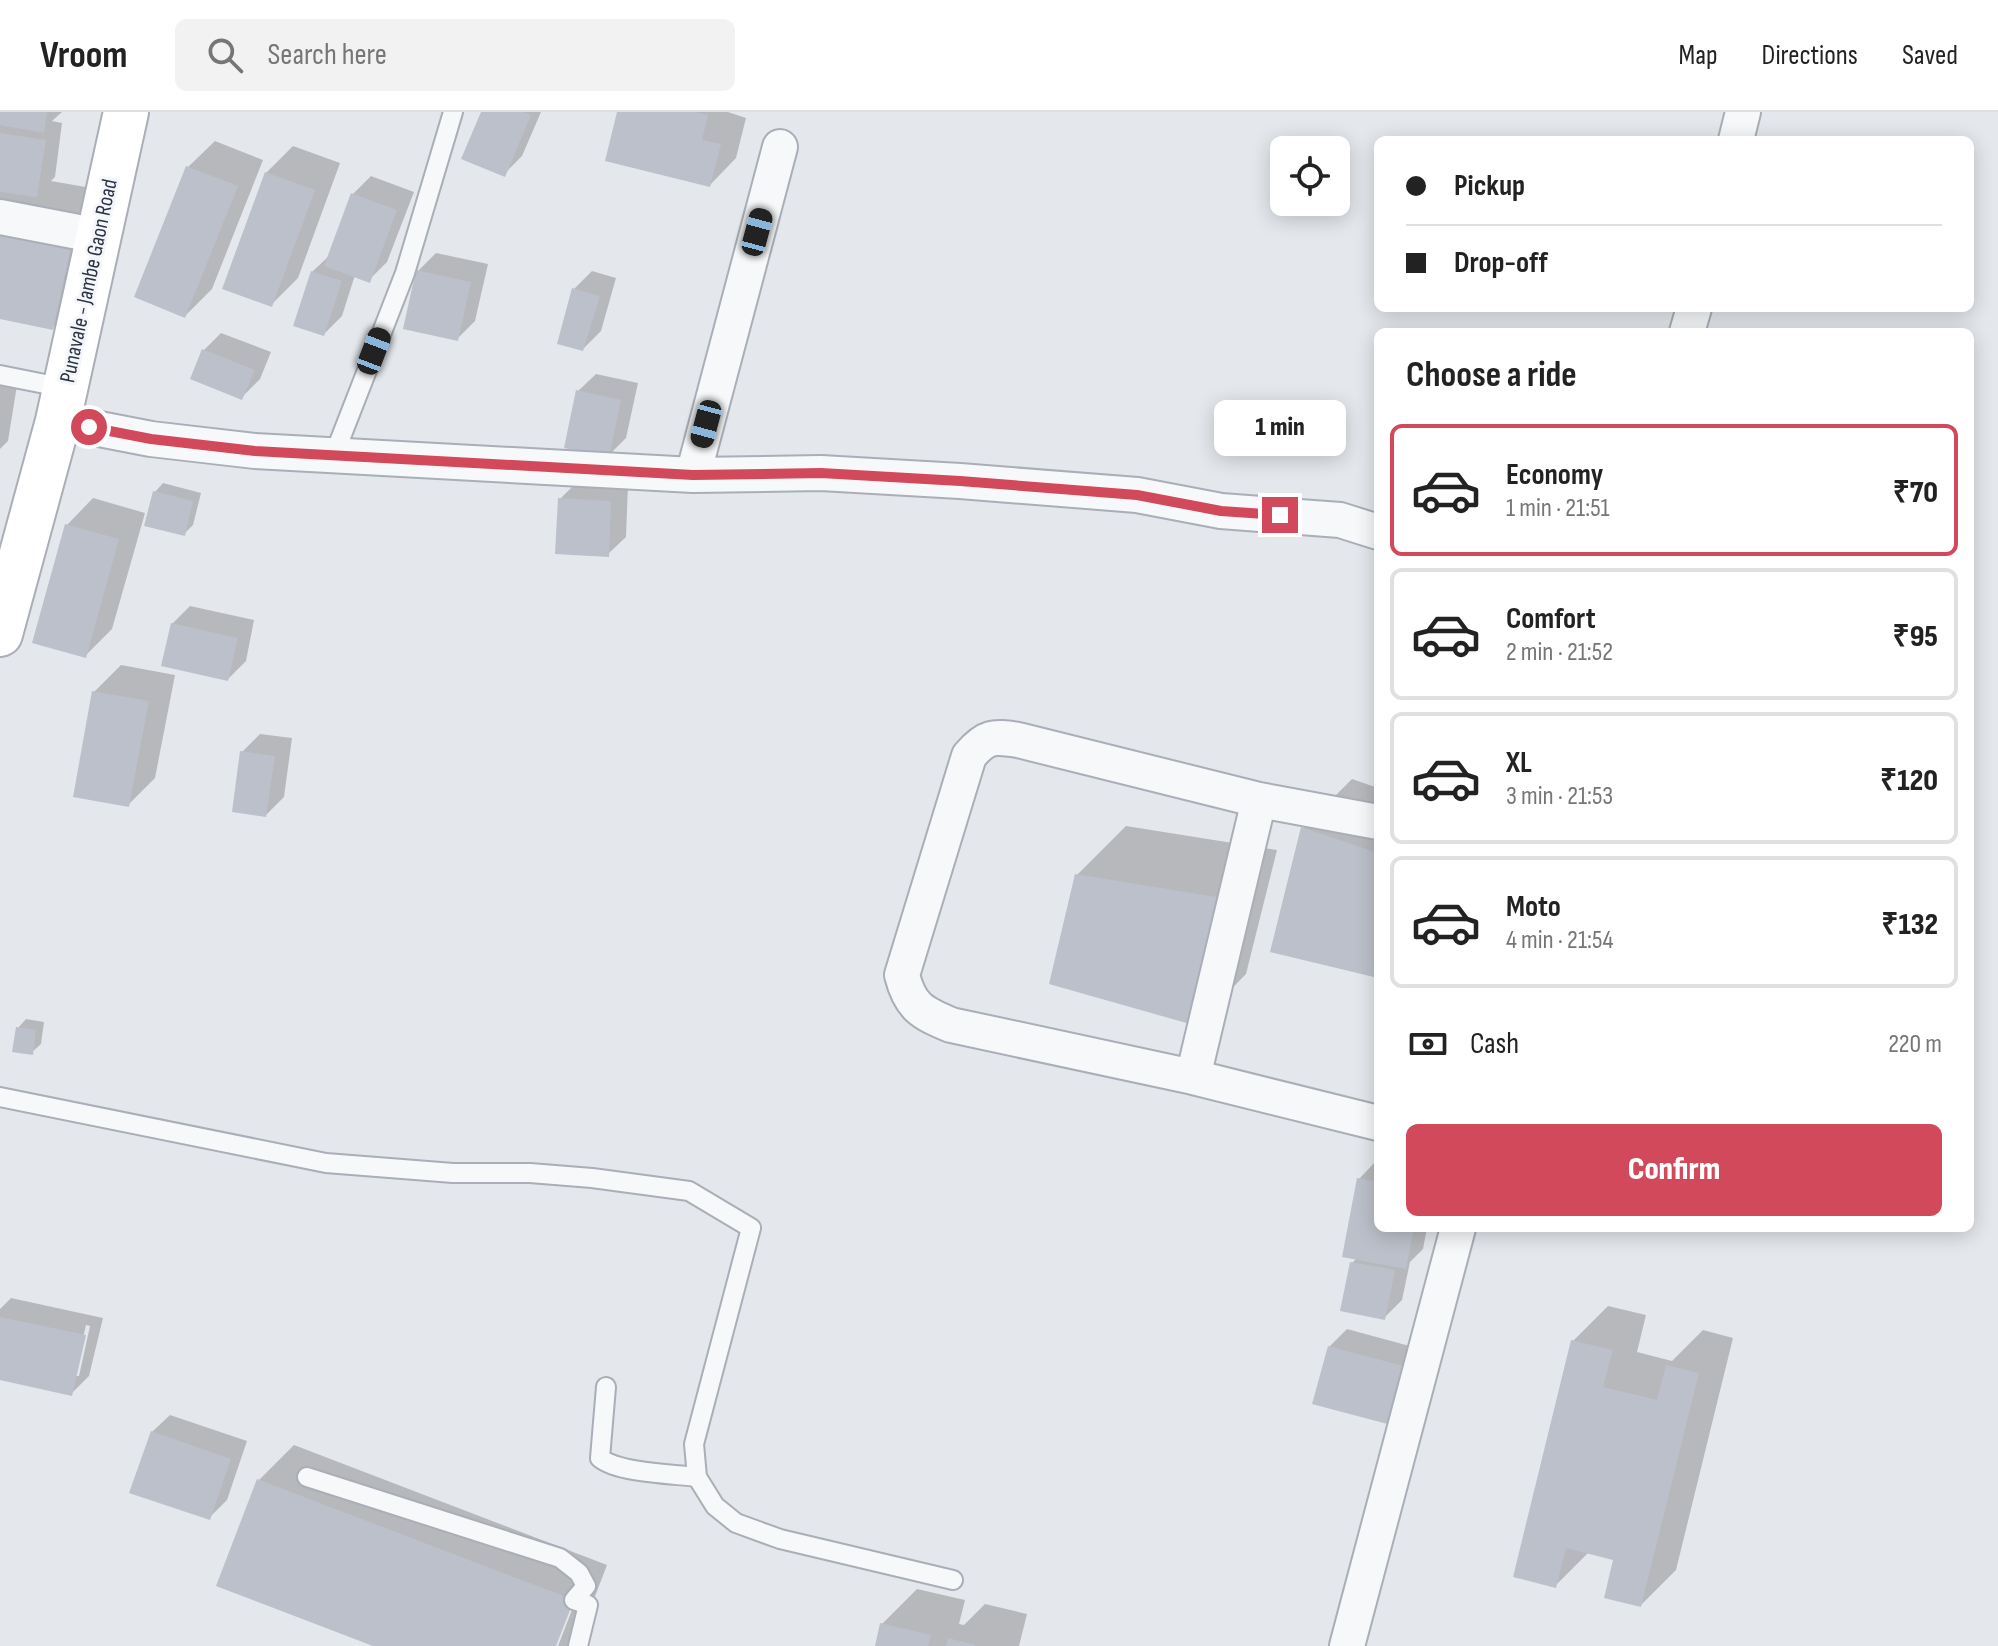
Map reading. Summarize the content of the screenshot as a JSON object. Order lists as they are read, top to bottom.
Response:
{
  "streets": {
    "street": ["Punavale - Jambe Gaon Road"]
  },
  "page": {
    "header": "Vroom",
    "search": "Search here",
    "nav": ["Map", "Directions", "Saved"],
    "banner": ["Pickup", "Drop-off"],
    "heading": "Choose a ride",
    "bubble": "1 min",
    "list": [
      {
        "name": "Economy",
        "note": "1 min · 21:51",
        "value": "₹70"
      },
      {
        "name": "Comfort",
        "note": "2 min · 21:52",
        "value": "₹95"
      },
      {
        "name": "XL",
        "note": "3 min · 21:53",
        "value": "₹120"
      },
      {
        "name": "Moto",
        "note": "4 min · 21:54",
        "value": "₹132"
      }
    ],
    "pay": ["Cash", "220 m"],
    "buttons": "Confirm"
  }
}
